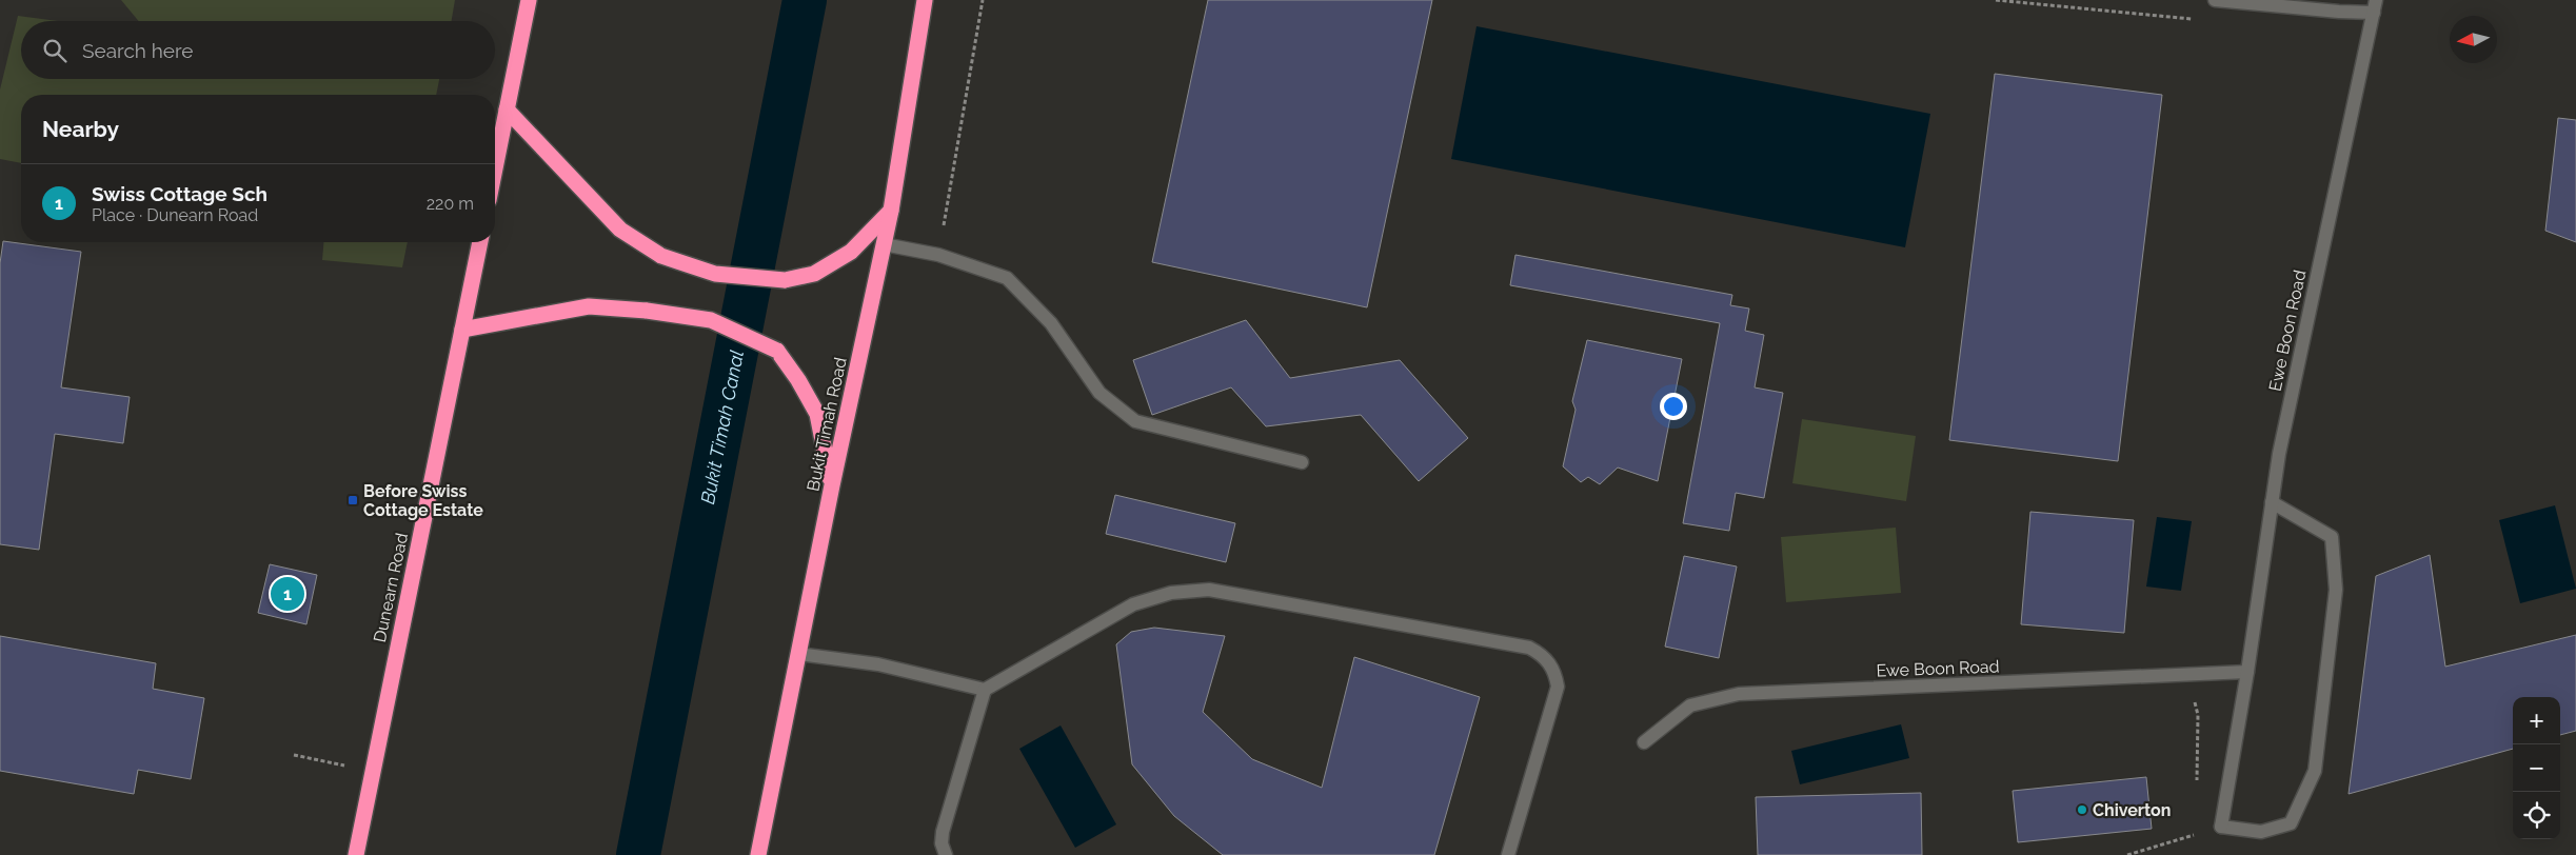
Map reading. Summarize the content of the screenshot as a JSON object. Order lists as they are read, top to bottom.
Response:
{
  "streets": {
    "highway": ["Bukit Timah Road", "Dunearn Road"],
    "street": ["Ewe Boon Road"]
  },
  "water": ["Bukit Timah Canal"],
  "places": {
    "transit": ["Before Swiss Cottage Estate"],
    "other": ["Chiverton"]
  },
  "north": "left",
  "page": {
    "search": "Search here",
    "heading": "Nearby",
    "list": [
      {
        "mark": "1",
        "name": "Swiss Cottage Sch",
        "note": "Place · Dunearn Road",
        "value": "220 m"
      }
    ],
    "pins": "1",
    "map_buttons": ["+", "−"]
  }
}
